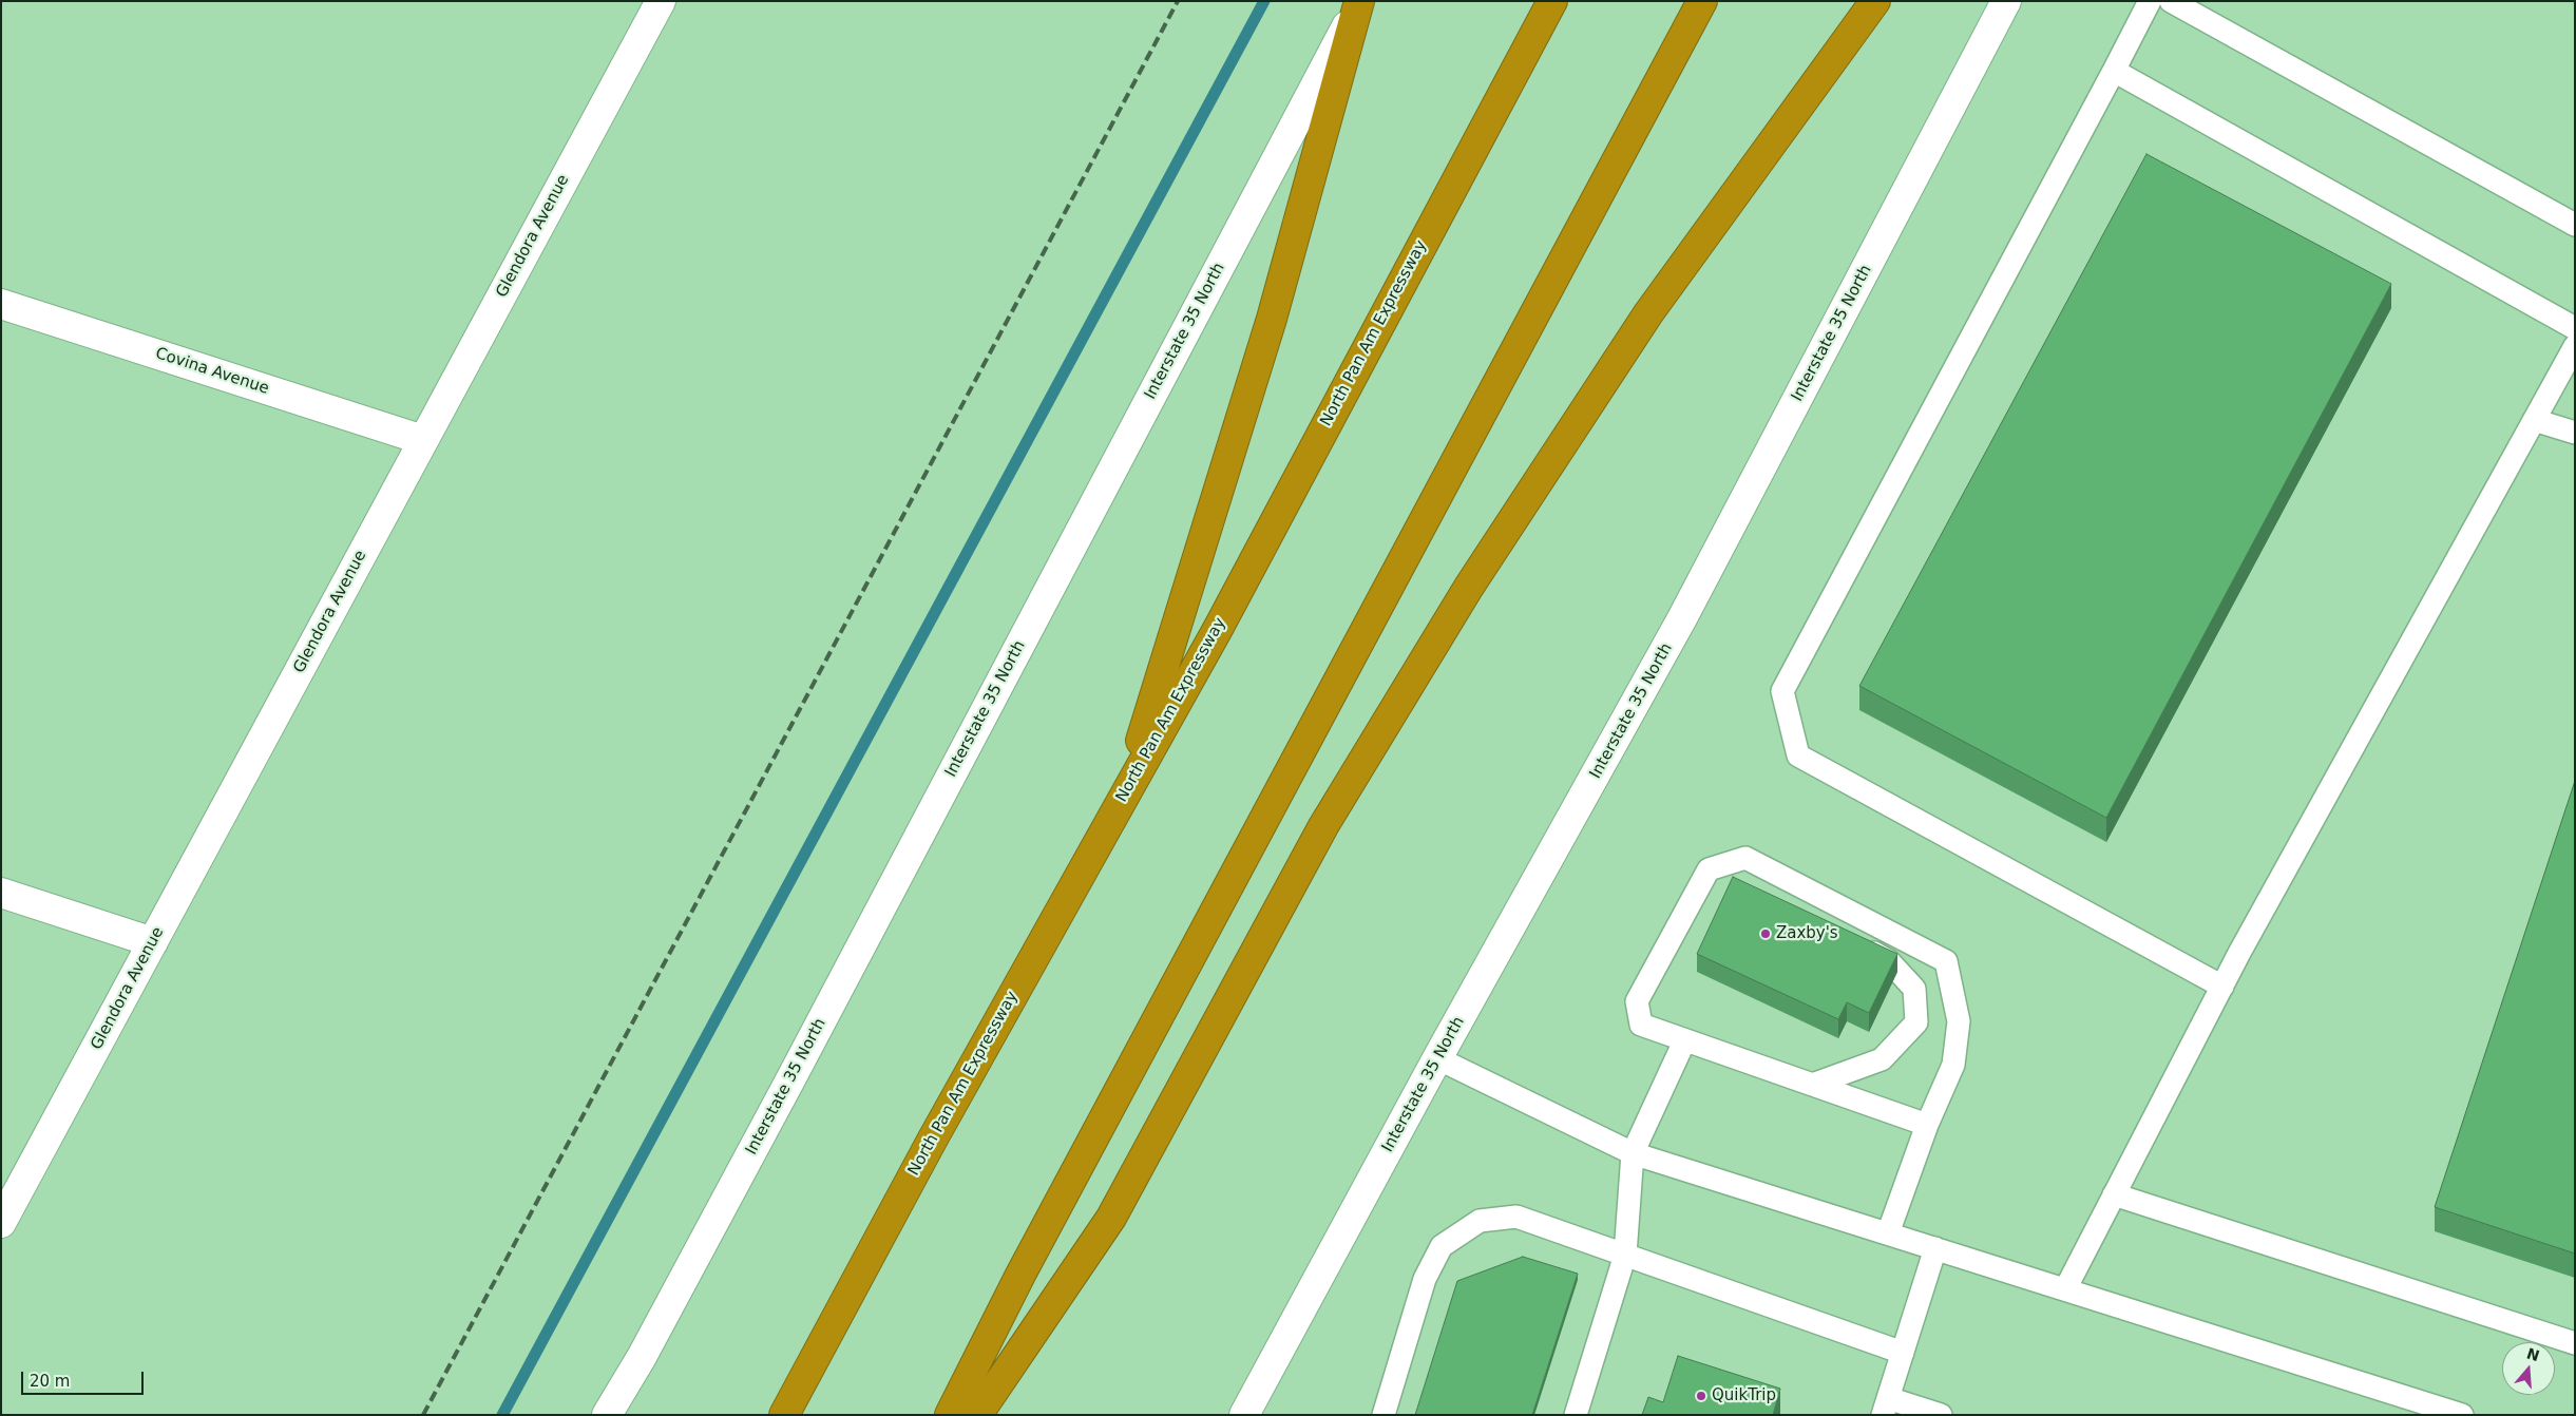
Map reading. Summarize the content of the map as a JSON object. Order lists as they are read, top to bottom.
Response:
{
  "streets": {
    "highway": ["North Pan Am Expressway"],
    "main road": ["Glendora Avenue", "Interstate 35 North", "Covina Avenue"]
  },
  "crossings": [
    ["Glendora Avenue", "Covina Avenue"]
  ],
  "places": ["Zaxby's", "QuikTrip"],
  "scale_bar": "20 m",
  "north": "top"
}
